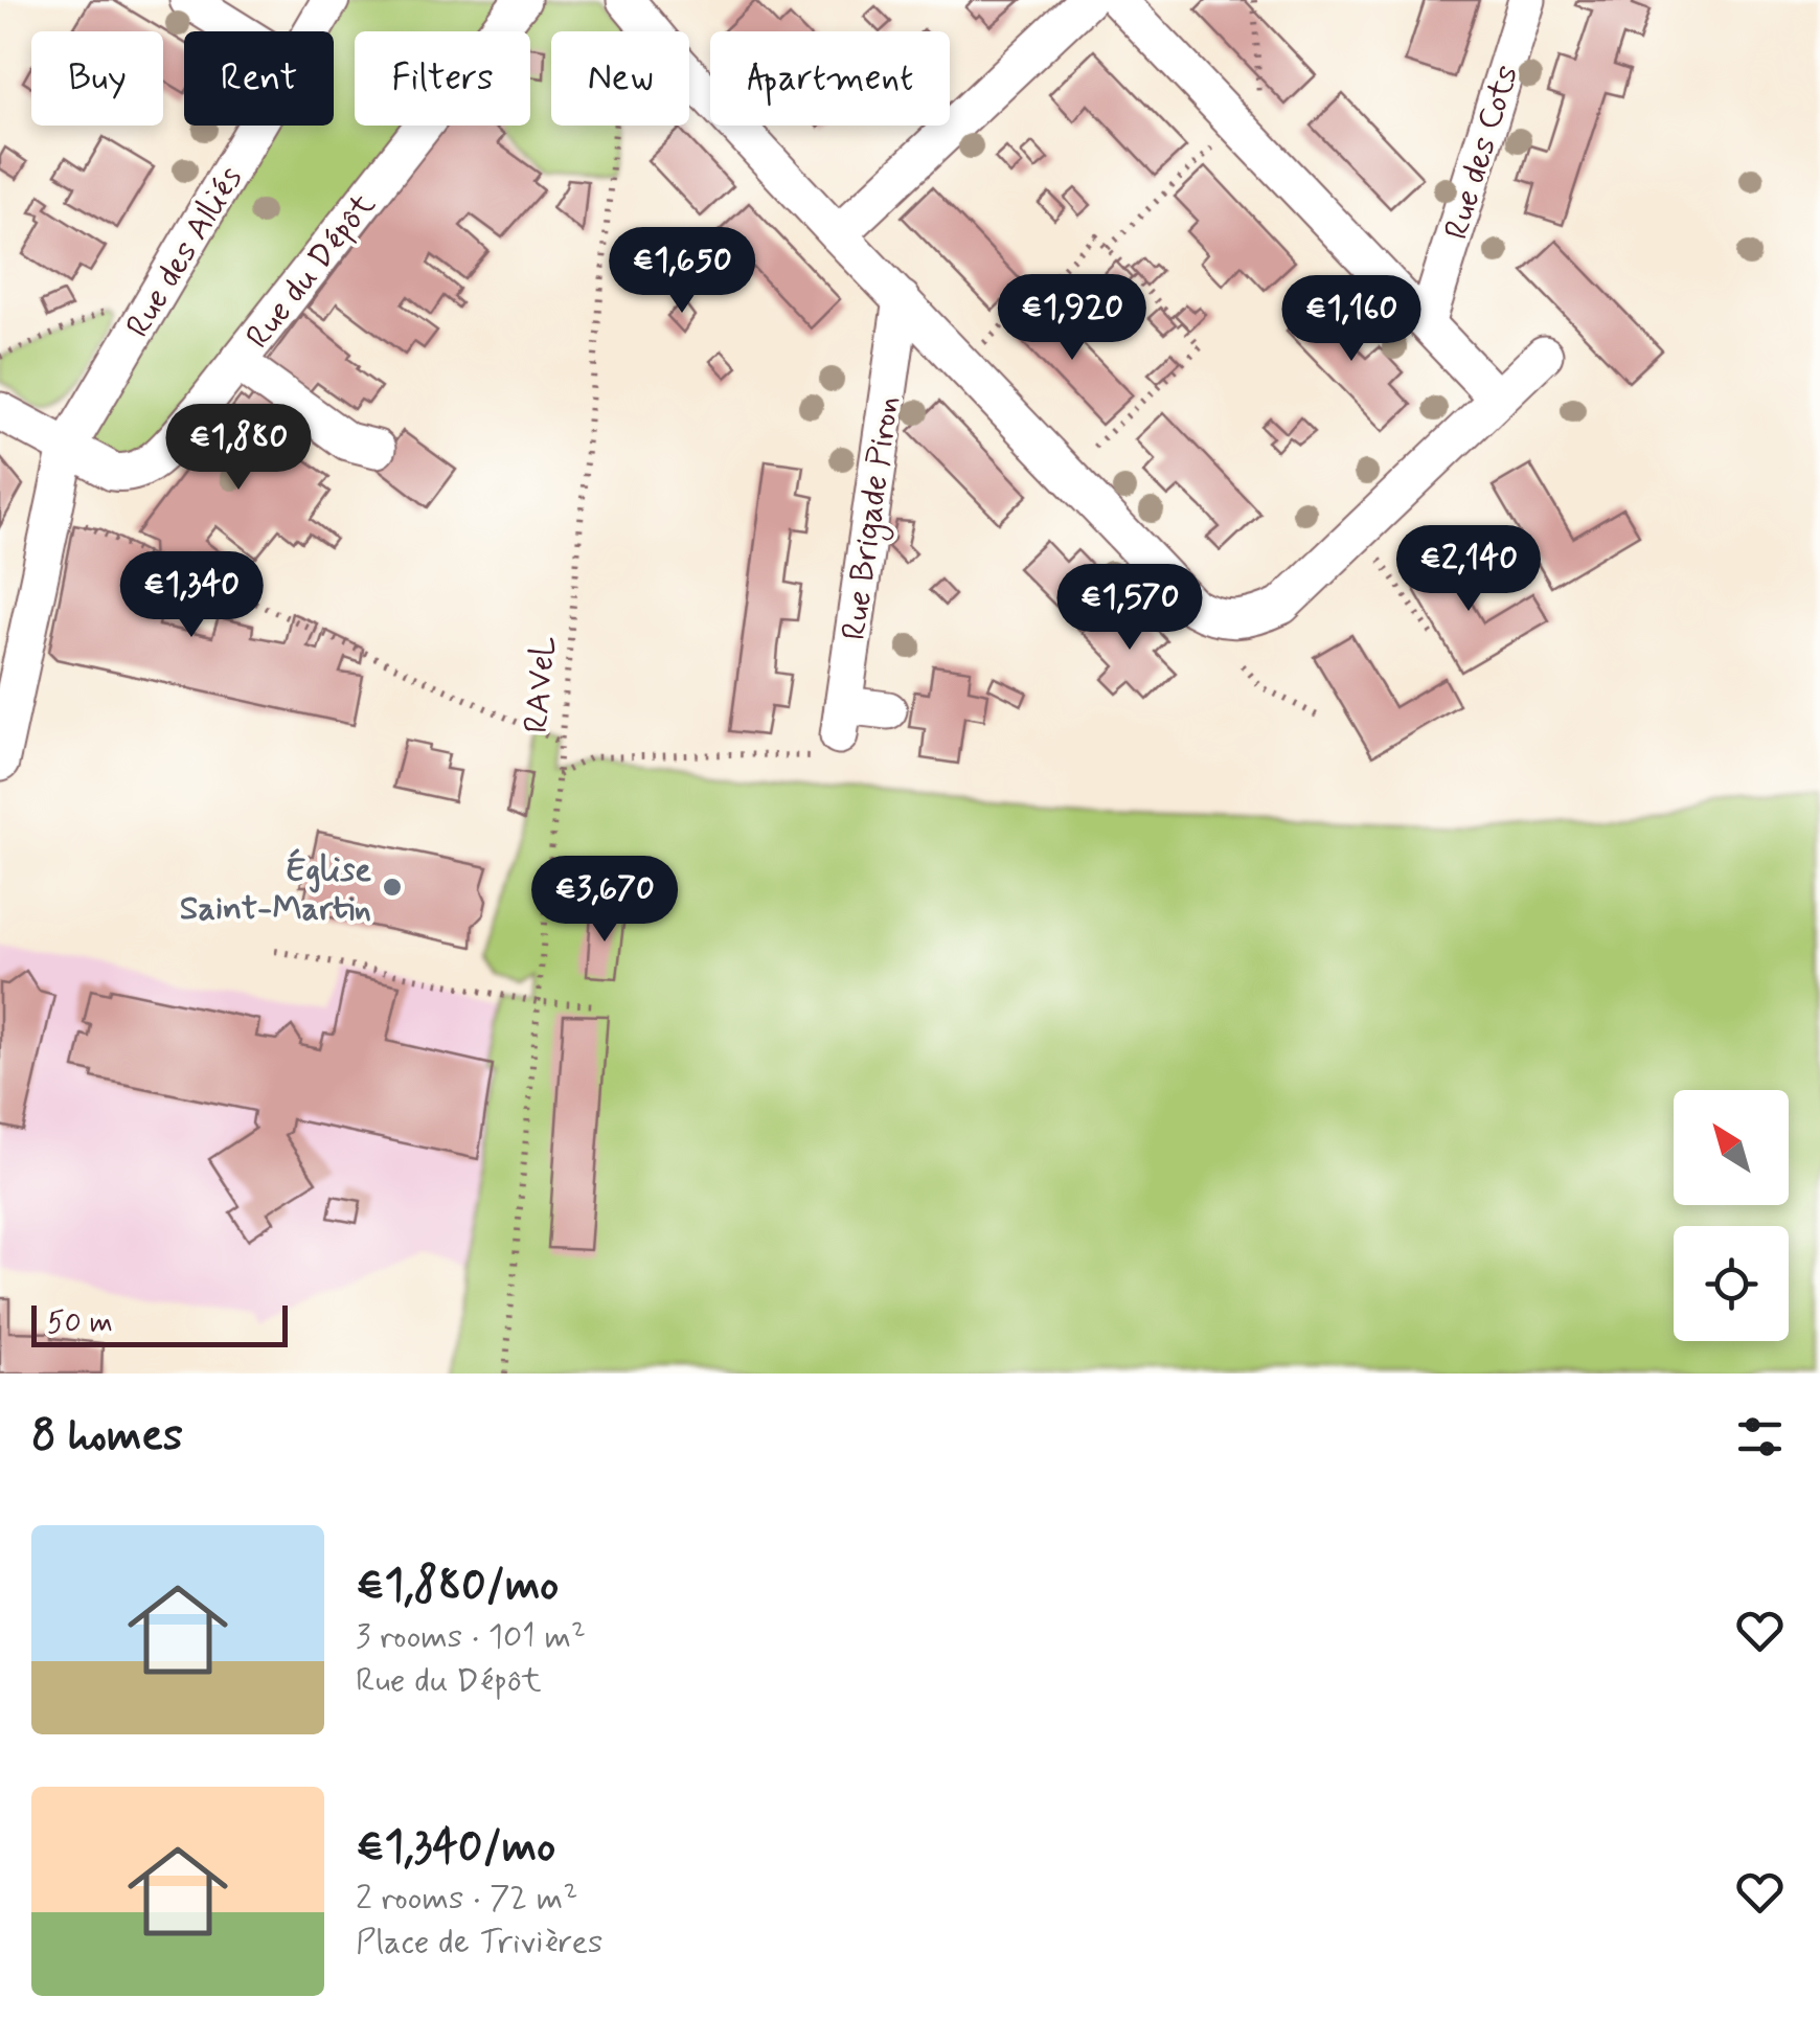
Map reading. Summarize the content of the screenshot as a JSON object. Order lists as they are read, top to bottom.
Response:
{
  "streets": {
    "street": [
      "Rue des Cots",
      "Rue des Alliés",
      "Rue du Dépôt",
      "Rue Brigade Piron"
    ],
    "path": ["RAVeL"]
  },
  "crossings": [
    ["Rue des Alliés", "Rue du Dépôt"]
  ],
  "places": ["Église Saint-Martin"],
  "scale_bar": "50 m",
  "north": "top left",
  "page": {
    "chip": [
      "Buy",
      "Rent",
      "Filters",
      "New",
      "Apartment"
    ],
    "price": [
      "€1,650",
      "€1,920",
      "€1,160",
      "€1,880",
      "€2,140",
      "€1,340",
      "€1,570",
      "€3,670"
    ],
    "scale": "50 m",
    "heading": "8 homes",
    "list": [
      {
        "name": "€1,880/mo",
        "note": "3 rooms · 101 m² · Rue du Dépôt"
      },
      {
        "name": "€1,340/mo",
        "note": "2 rooms · 72 m² · Place de Trivières"
      }
    ]
  }
}
